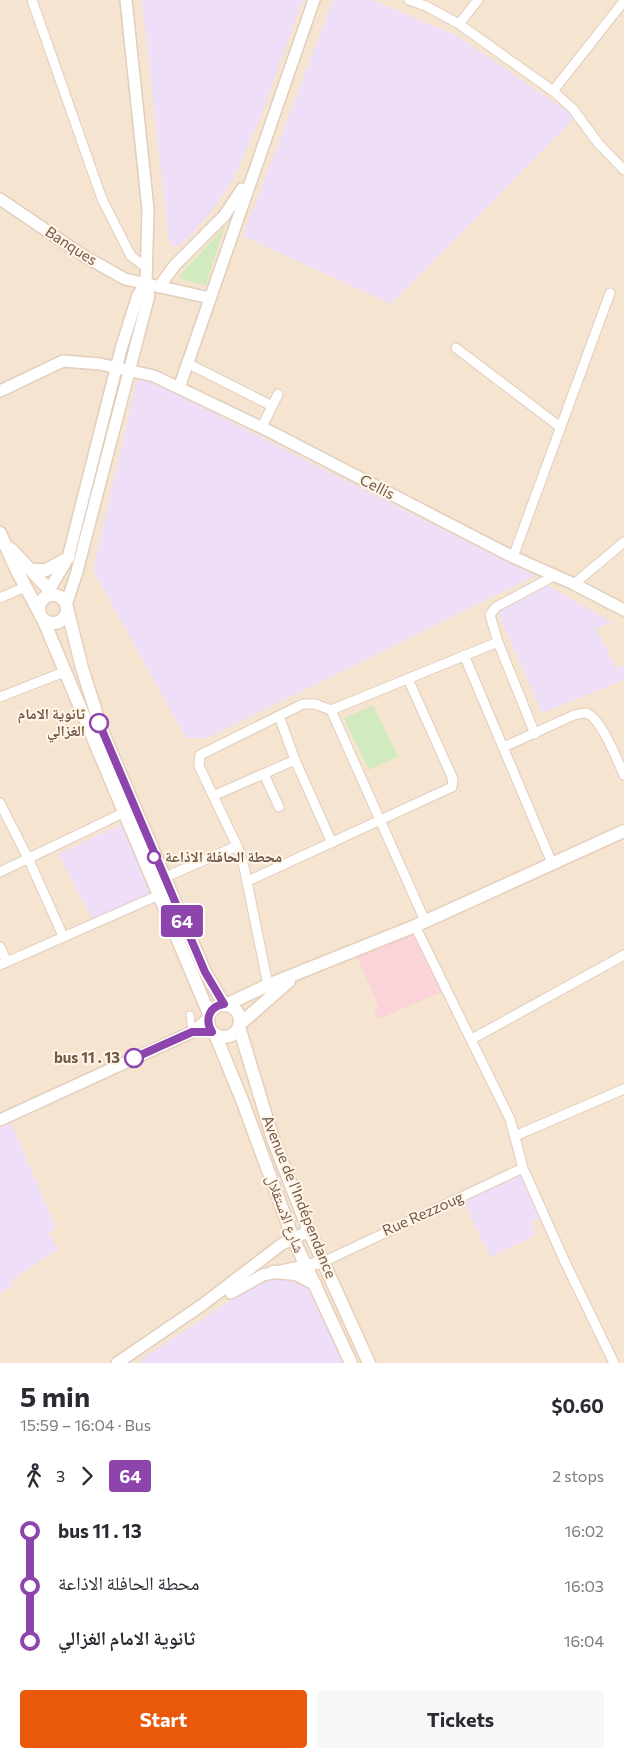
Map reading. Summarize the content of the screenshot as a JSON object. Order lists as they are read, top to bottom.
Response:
{
  "streets": {
    "main road": ["Avenue de l'Indépendance", "شارع الاستقلال"],
    "street": ["Banques", "Cellis", "Rue Rezzoug"]
  },
  "crossings": [
    ["Avenue de l'Indépendance", "شارع الاستقلال"],
    ["Avenue de l'Indépendance", "Rue Rezzoug"]
  ],
  "places": ["ثانوية الامام الغزالي", "محطة الحافلة الاذاعة", "bus 11 . 13"],
  "lines": ["bus line 64"],
  "page": {
    "on_map": "64",
    "heading": ["5 min", "15:59 – 16:04 · Bus", "$0.60"],
    "legs": ["3", "64", "2 stops"],
    "list": [
      {
        "name": "bus 11 . 13",
        "value": "16:02"
      },
      {
        "name": "محطة الحافلة الاذاعة",
        "value": "16:03"
      },
      {
        "name": "ثانوية الامام الغزالي",
        "value": "16:04"
      }
    ],
    "buttons": ["Start", "Tickets"]
  }
}
